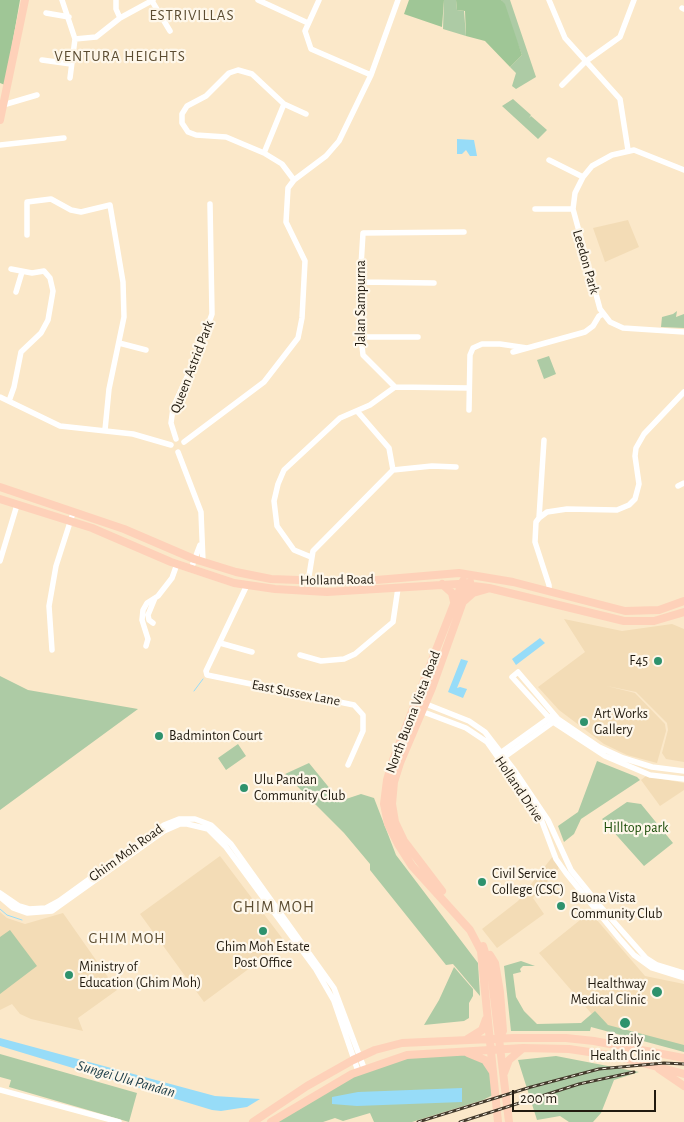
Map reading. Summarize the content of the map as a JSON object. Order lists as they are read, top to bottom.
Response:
{
  "streets": {
    "main road": ["Holland Road", "North Buona Vista Road"],
    "street": [
      "Leedon Park",
      "Jalan Sampurna",
      "Queen Astrid Park",
      "East Sussex Lane",
      "Holland Drive",
      "Ghim Moh Road"
    ]
  },
  "crossings": [
    ["Holland Road", "East Sussex Lane"],
    ["Holland Road", "North Buona Vista Road"],
    ["North Buona Vista Road", "Holland Drive"]
  ],
  "districts": [
    "ESTRIVILLAS",
    "VENTURA HEIGHTS",
    "GHIM MOH",
    "GHIM MOH"
  ],
  "water": ["Sungei Ulu Pandan"],
  "parks": ["Hilltop park"],
  "places": [
    "F45",
    "Art Works Gallery",
    "Badminton Court",
    "Ulu Pandan Community Club",
    "Civil Service College (CSC)",
    "Buona Vista Community Club",
    "Ghim Moh Estate Post Office",
    "Ministry of Education (Ghim Moh)",
    "Healthway Medical Clinic",
    "Family Health Clinic"
  ],
  "scale_bar": "200 m"
}
